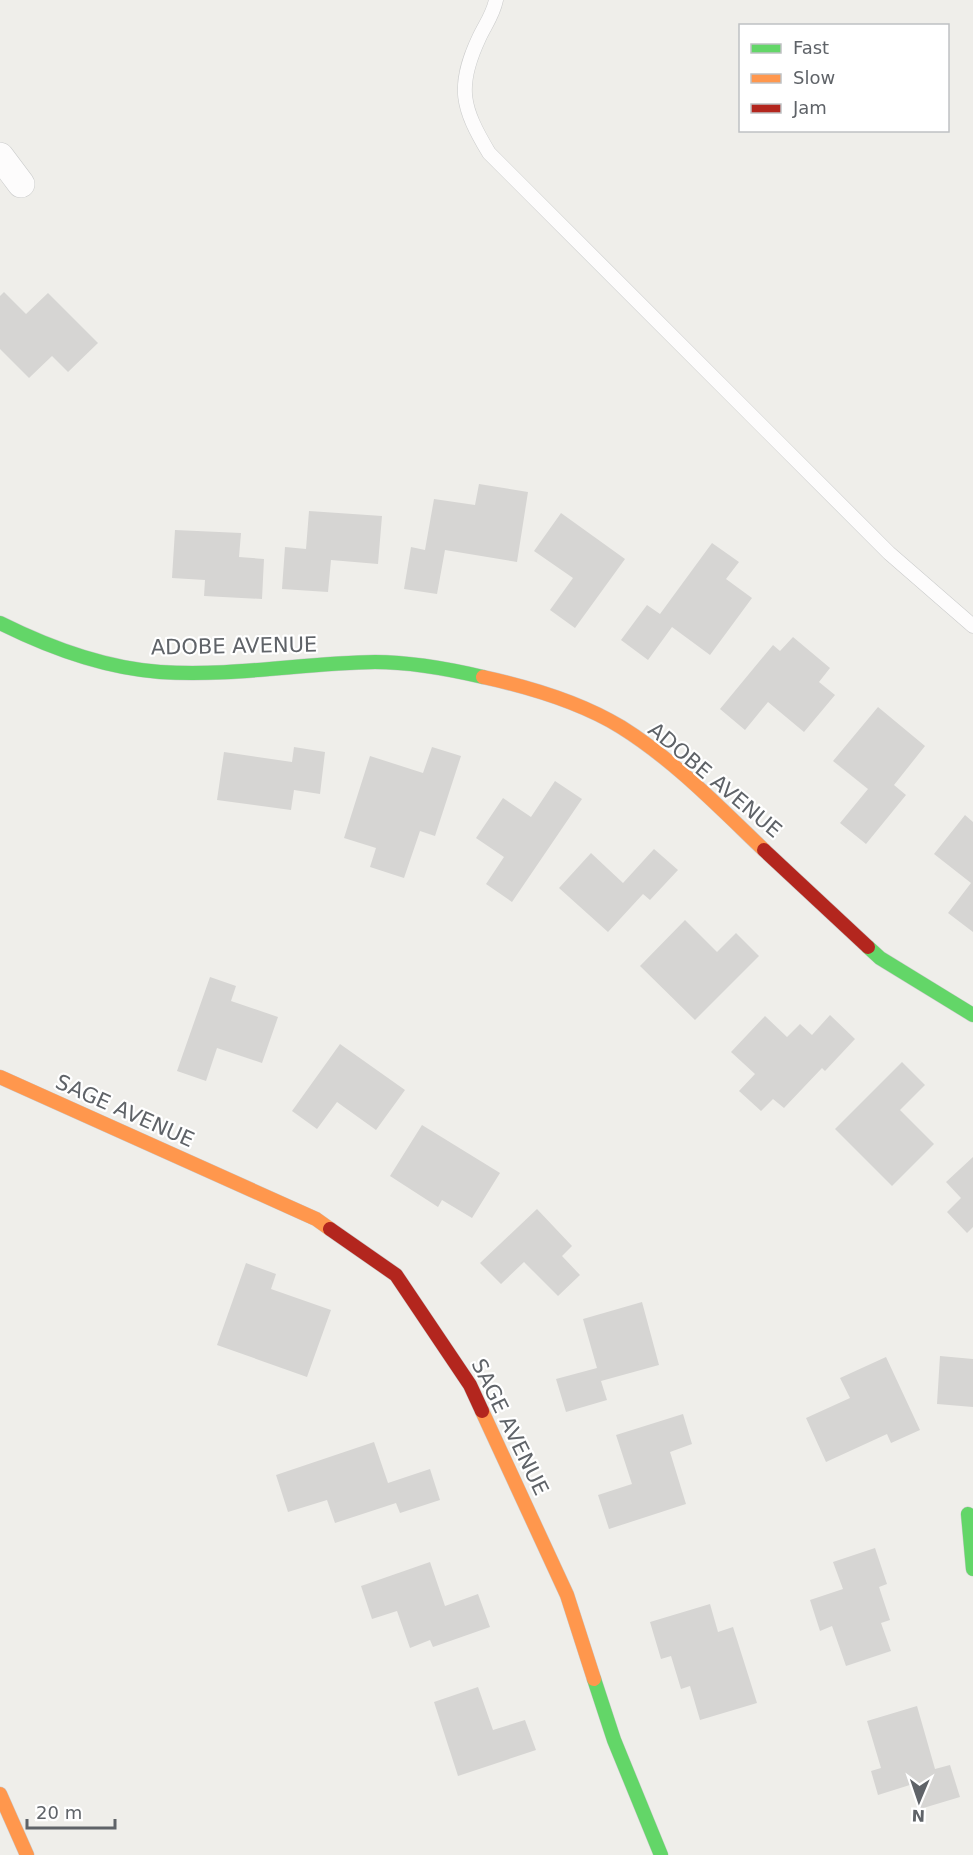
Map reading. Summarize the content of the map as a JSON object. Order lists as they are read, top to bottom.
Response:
{
  "streets": {
    "street": ["ADOBE AVENUE", "SAGE AVENUE"]
  },
  "legend": ["Fast", "Slow", "Jam"],
  "scale_bar": "20 m",
  "north": "bottom"
}
